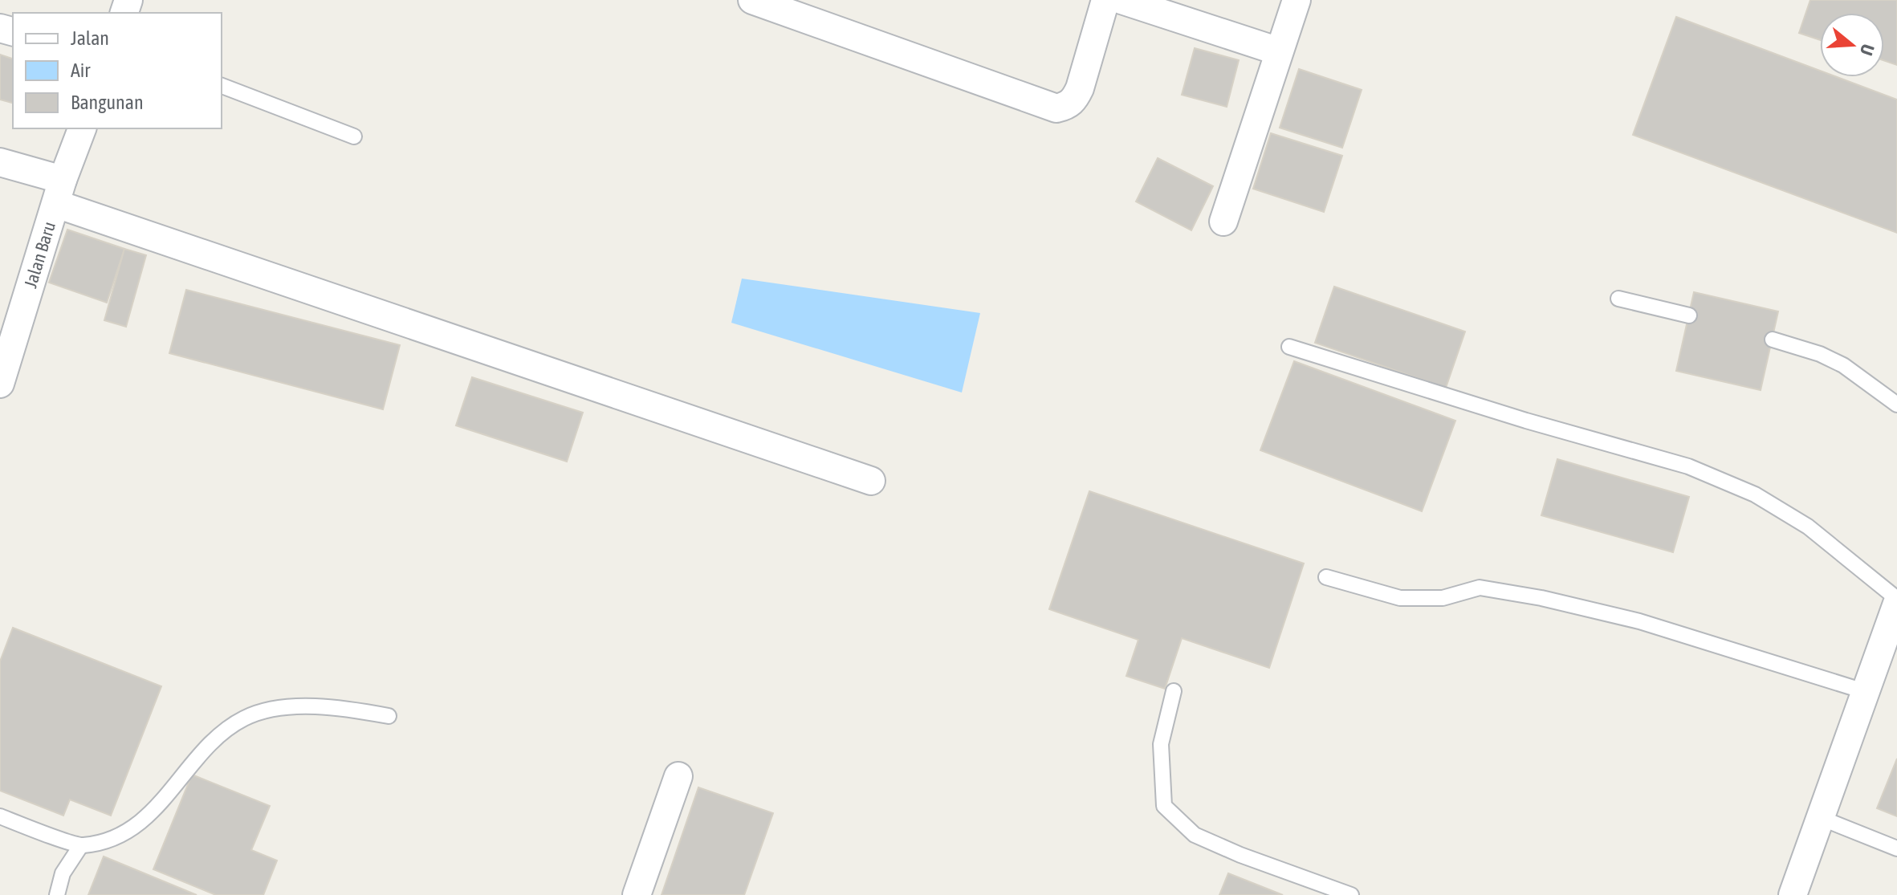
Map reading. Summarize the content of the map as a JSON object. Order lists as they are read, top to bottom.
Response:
{
  "streets": {
    "street": ["Jalan Baru"]
  },
  "legend": ["Jalan", "Air", "Bangunan"],
  "north": "right"
}
